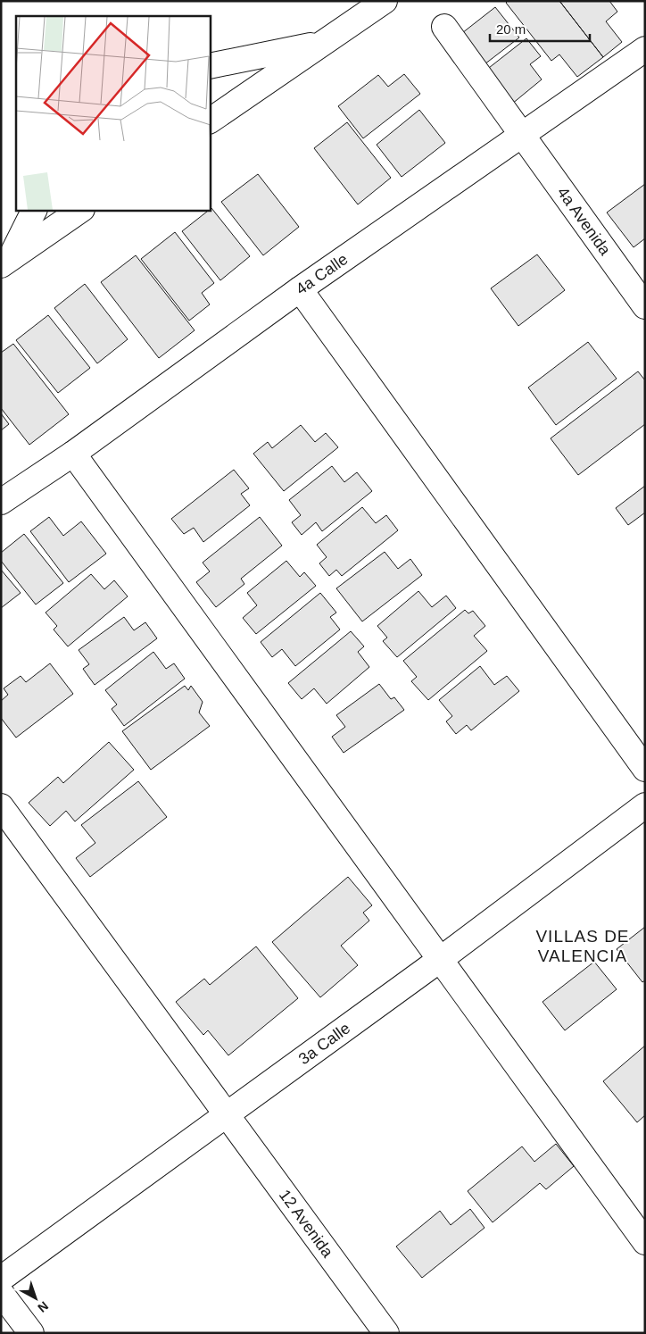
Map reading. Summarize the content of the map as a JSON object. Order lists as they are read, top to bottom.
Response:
{
  "streets": {
    "street": [
      "4a Avenida",
      "4a Calle",
      "3a Calle",
      "12 Avenida"
    ]
  },
  "crossings": [
    ["4a Avenida", "4a Calle"],
    ["3a Calle", "12 Avenida"]
  ],
  "districts": ["VILLAS DE VALENCIA"],
  "scale_bar": "20 m",
  "north": "bottom right"
}
